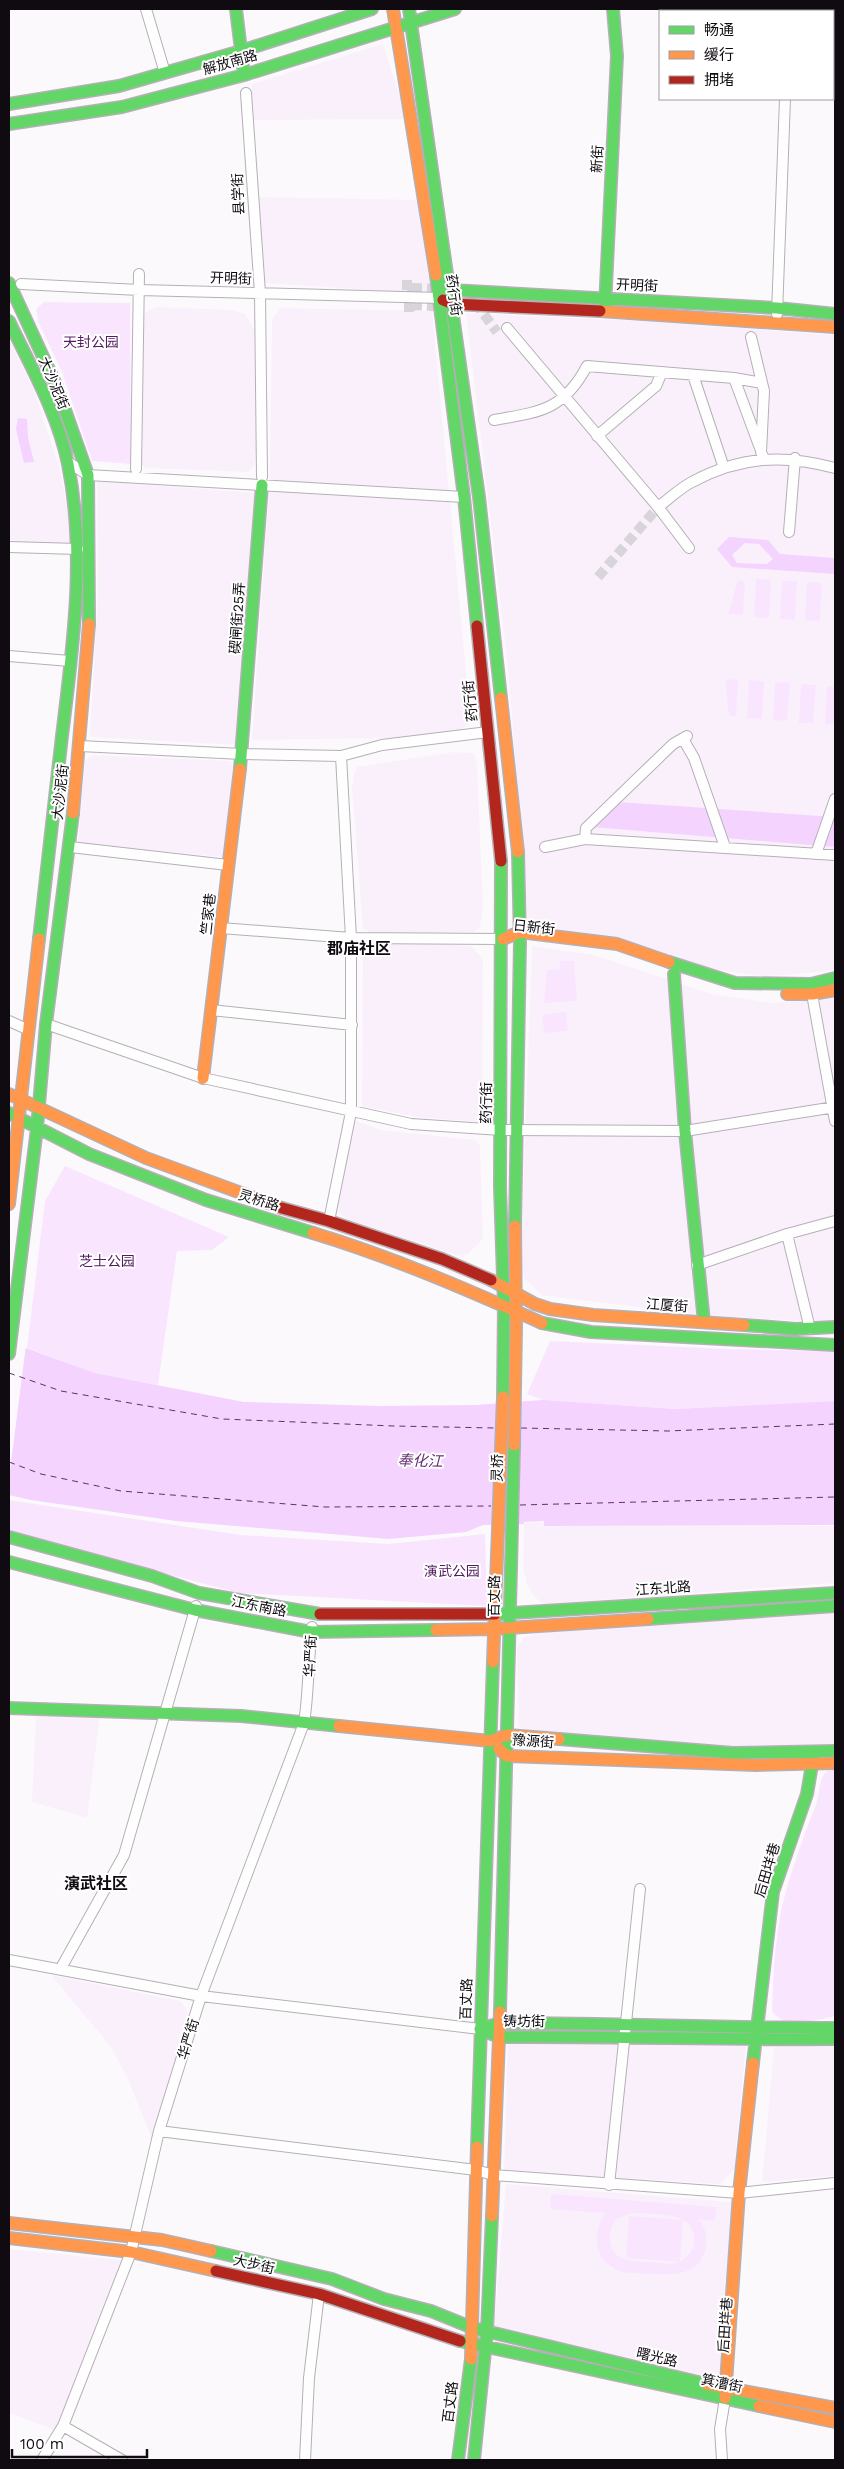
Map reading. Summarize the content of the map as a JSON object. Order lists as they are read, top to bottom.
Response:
{
  "streets": {
    "main road": [
      "解放南路",
      "新街",
      "开明街",
      "药行街",
      "大沙泥街",
      "碶闸街25弄",
      "竺家巷",
      "日新街",
      "灵桥路",
      "江厦街",
      "灵桥",
      "江东北路",
      "百丈路",
      "江东南路",
      "豫源街",
      "后田垟巷",
      "铸坊街",
      "大步街",
      "曙光路",
      "箕漕街"
    ],
    "street": ["县学街", "华严街"]
  },
  "crossings": [
    ["解放南路", "药行街"],
    ["新街", "开明街"],
    ["县学街", "开明街"],
    ["县学街", "碶闸街25弄"],
    ["开明街", "药行街"],
    ["药行街", "日新街"],
    ["药行街", "灵桥路"],
    ["药行街", "江厦街"],
    ["药行街", "灵桥"],
    ["大沙泥街", "灵桥路"],
    ["碶闸街25弄", "竺家巷"],
    ["灵桥路", "江厦街"],
    ["灵桥", "百丈路"],
    ["江东北路", "百丈路"],
    ["江东北路", "江东南路"],
    ["百丈路", "江东南路"],
    ["百丈路", "豫源街"],
    ["百丈路", "铸坊街"],
    ["百丈路", "大步街"],
    ["百丈路", "曙光路"],
    ["百丈路", "箕漕街"],
    ["江东南路", "华严街"],
    ["华严街", "大步街"],
    ["豫源街", "后田垟巷"],
    ["后田垟巷", "铸坊街"],
    ["后田垟巷", "曙光路"],
    ["后田垟巷", "箕漕街"],
    ["大步街", "曙光路"],
    ["大步街", "箕漕街"],
    ["曙光路", "箕漕街"]
  ],
  "districts": ["郡庙社区", "演武社区"],
  "water": ["奉化江"],
  "parks": ["天封公园", "芝士公园", "演武公园"],
  "legend": ["畅通", "缓行", "拥堵"],
  "scale_bar": "100 m"
}
